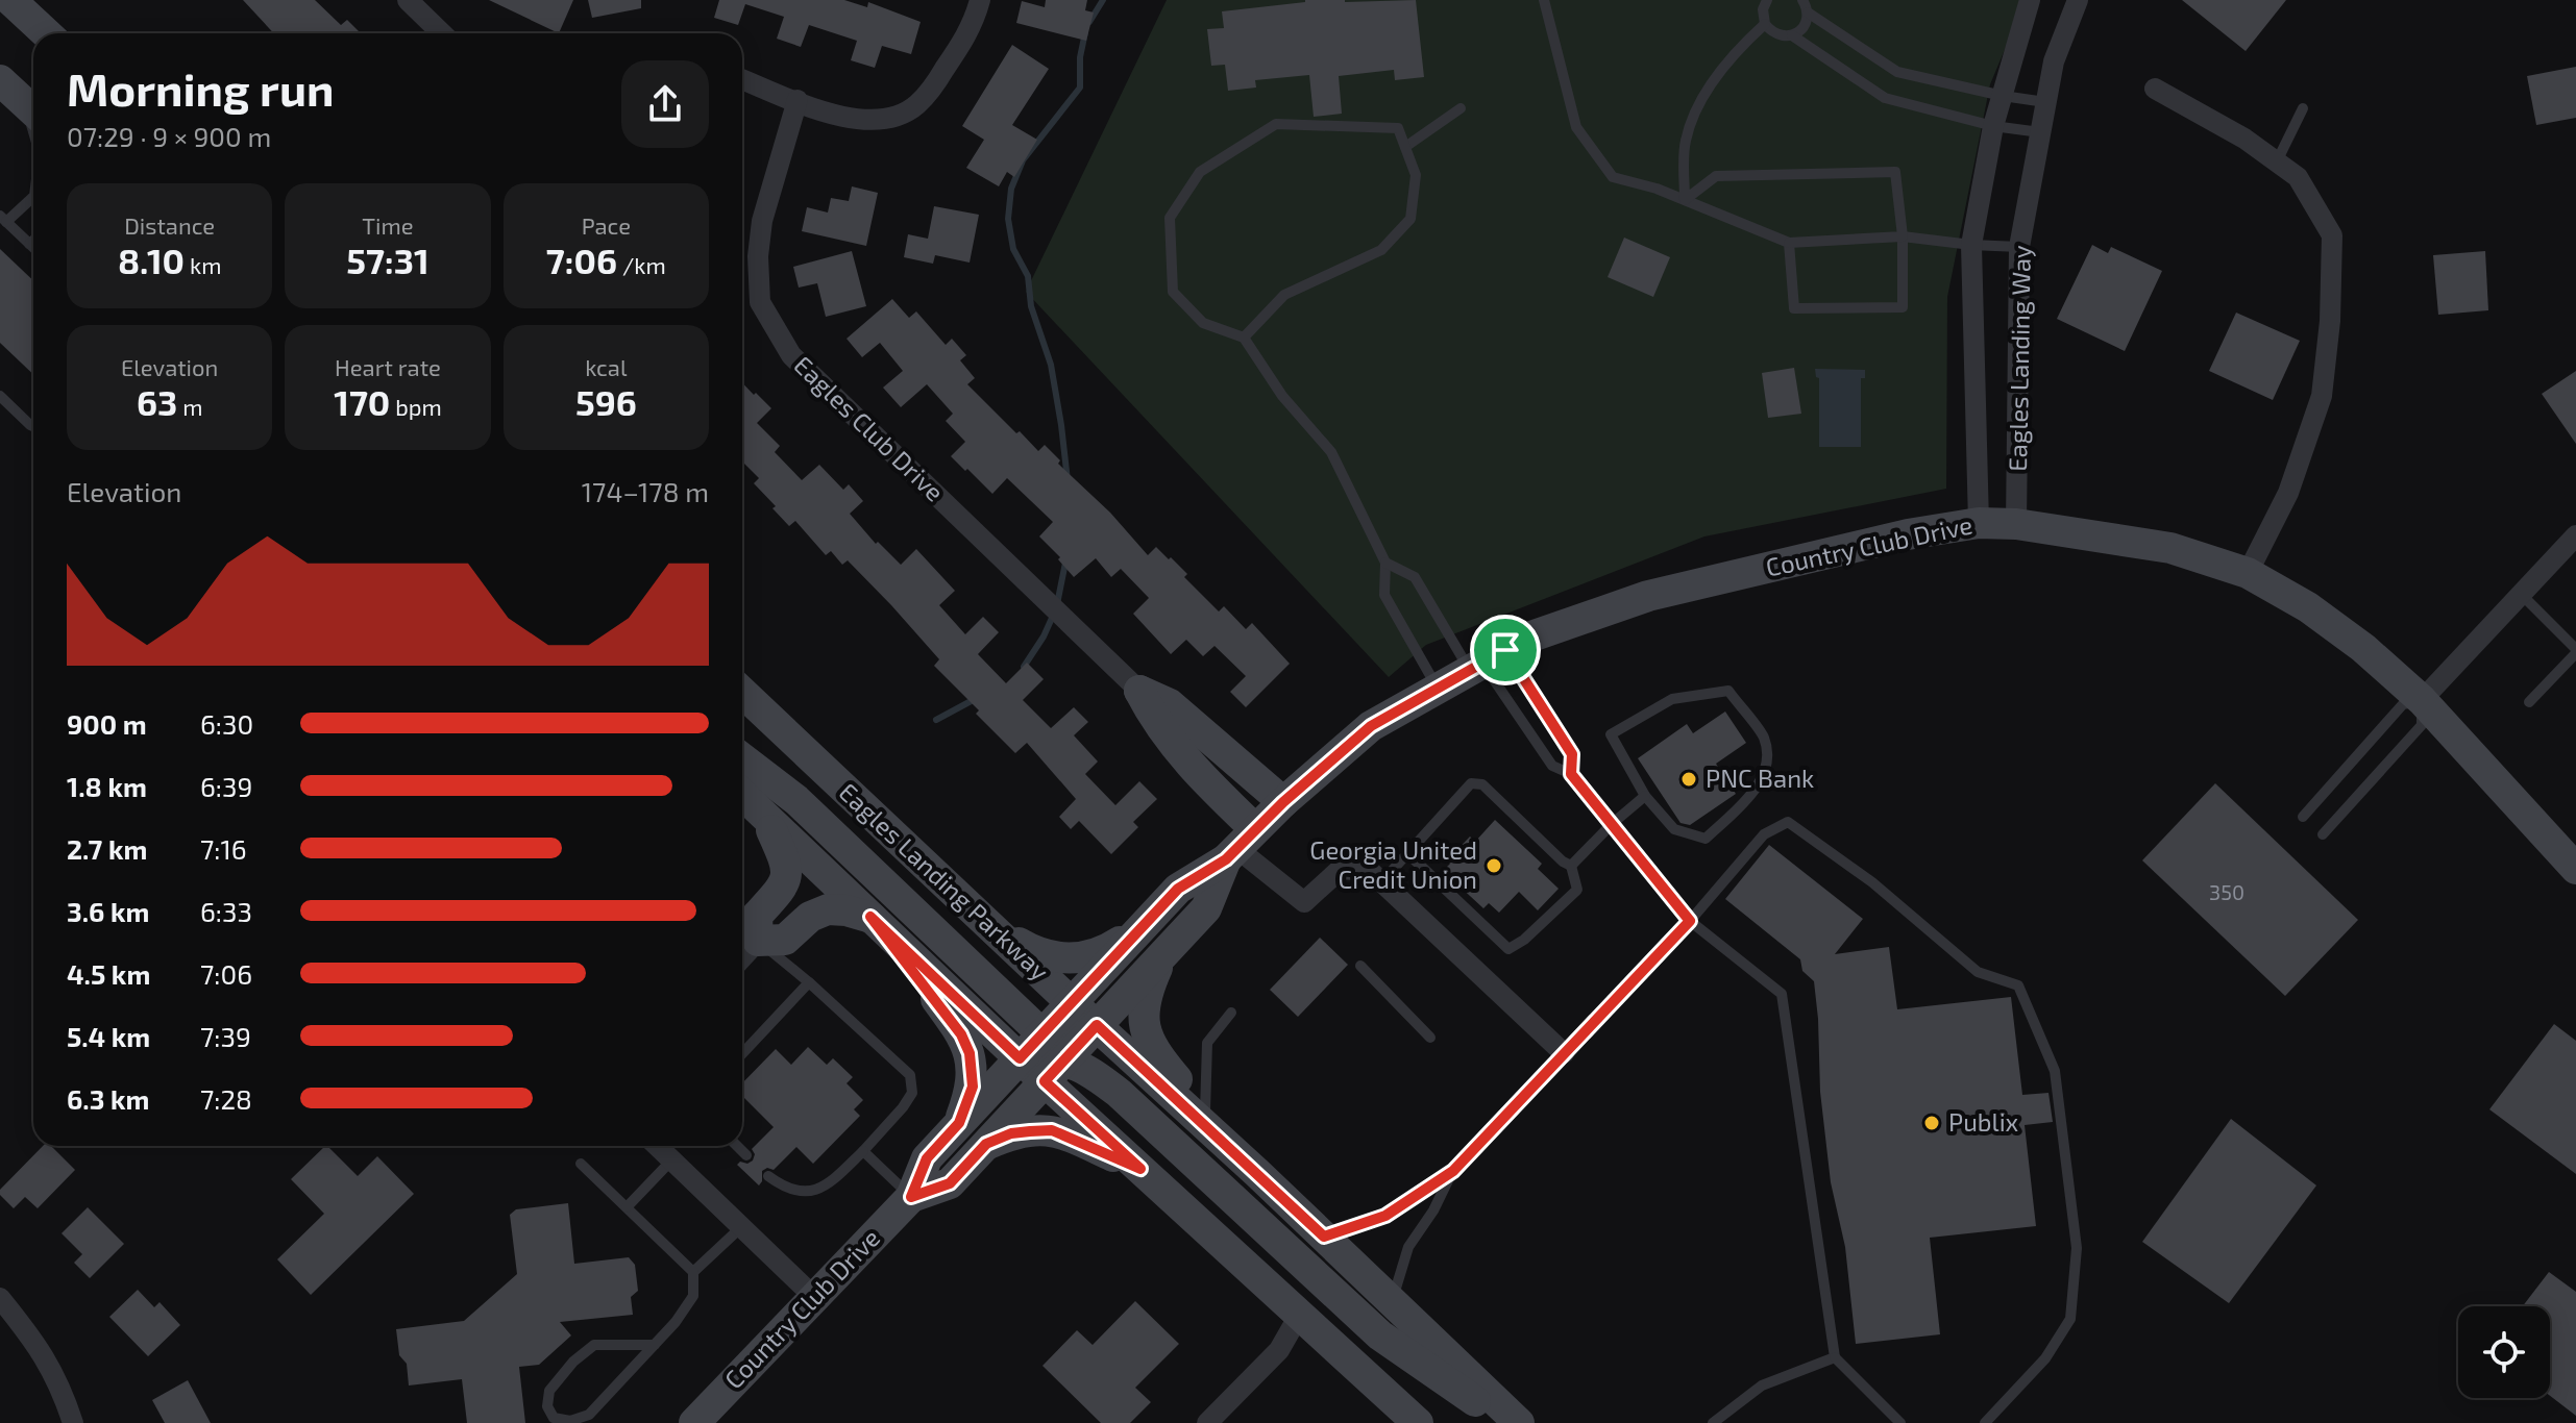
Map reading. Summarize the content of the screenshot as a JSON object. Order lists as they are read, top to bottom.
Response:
{
  "streets": {
    "main road": ["Country Club Drive", "Eagles Landing Parkway"],
    "street": ["Eagles Landing Way", "Eagles Club Drive"]
  },
  "crossings": [
    ["Eagles Landing Way", "Country Club Drive"],
    ["Country Club Drive", "Eagles Landing Parkway"]
  ],
  "places": ["PNC Bank", "Georgia United Credit Union", "Publix"],
  "house_numbers": ["350"],
  "page": {
    "heading": ["Morning run", "07:29 · 9 × 900 m"],
    "stats": [
      ["Distance", "8.10 km"],
      ["Time", "57:31"],
      ["Pace", "7:06 /km"],
      ["Elevation", "63 m"],
      ["Heart rate", "170 bpm"],
      ["kcal", "596"]
    ],
    "chart": ["Elevation", "174–178 m"],
    "list": [
      {
        "name": "900 m",
        "note": "6:30"
      },
      {
        "name": "1.8 km",
        "note": "6:39"
      },
      {
        "name": "2.7 km",
        "note": "7:16"
      },
      {
        "name": "3.6 km",
        "note": "6:33"
      },
      {
        "name": "4.5 km",
        "note": "7:06"
      },
      {
        "name": "5.4 km",
        "note": "7:39"
      },
      {
        "name": "6.3 km",
        "note": "7:28"
      }
    ]
  }
}
